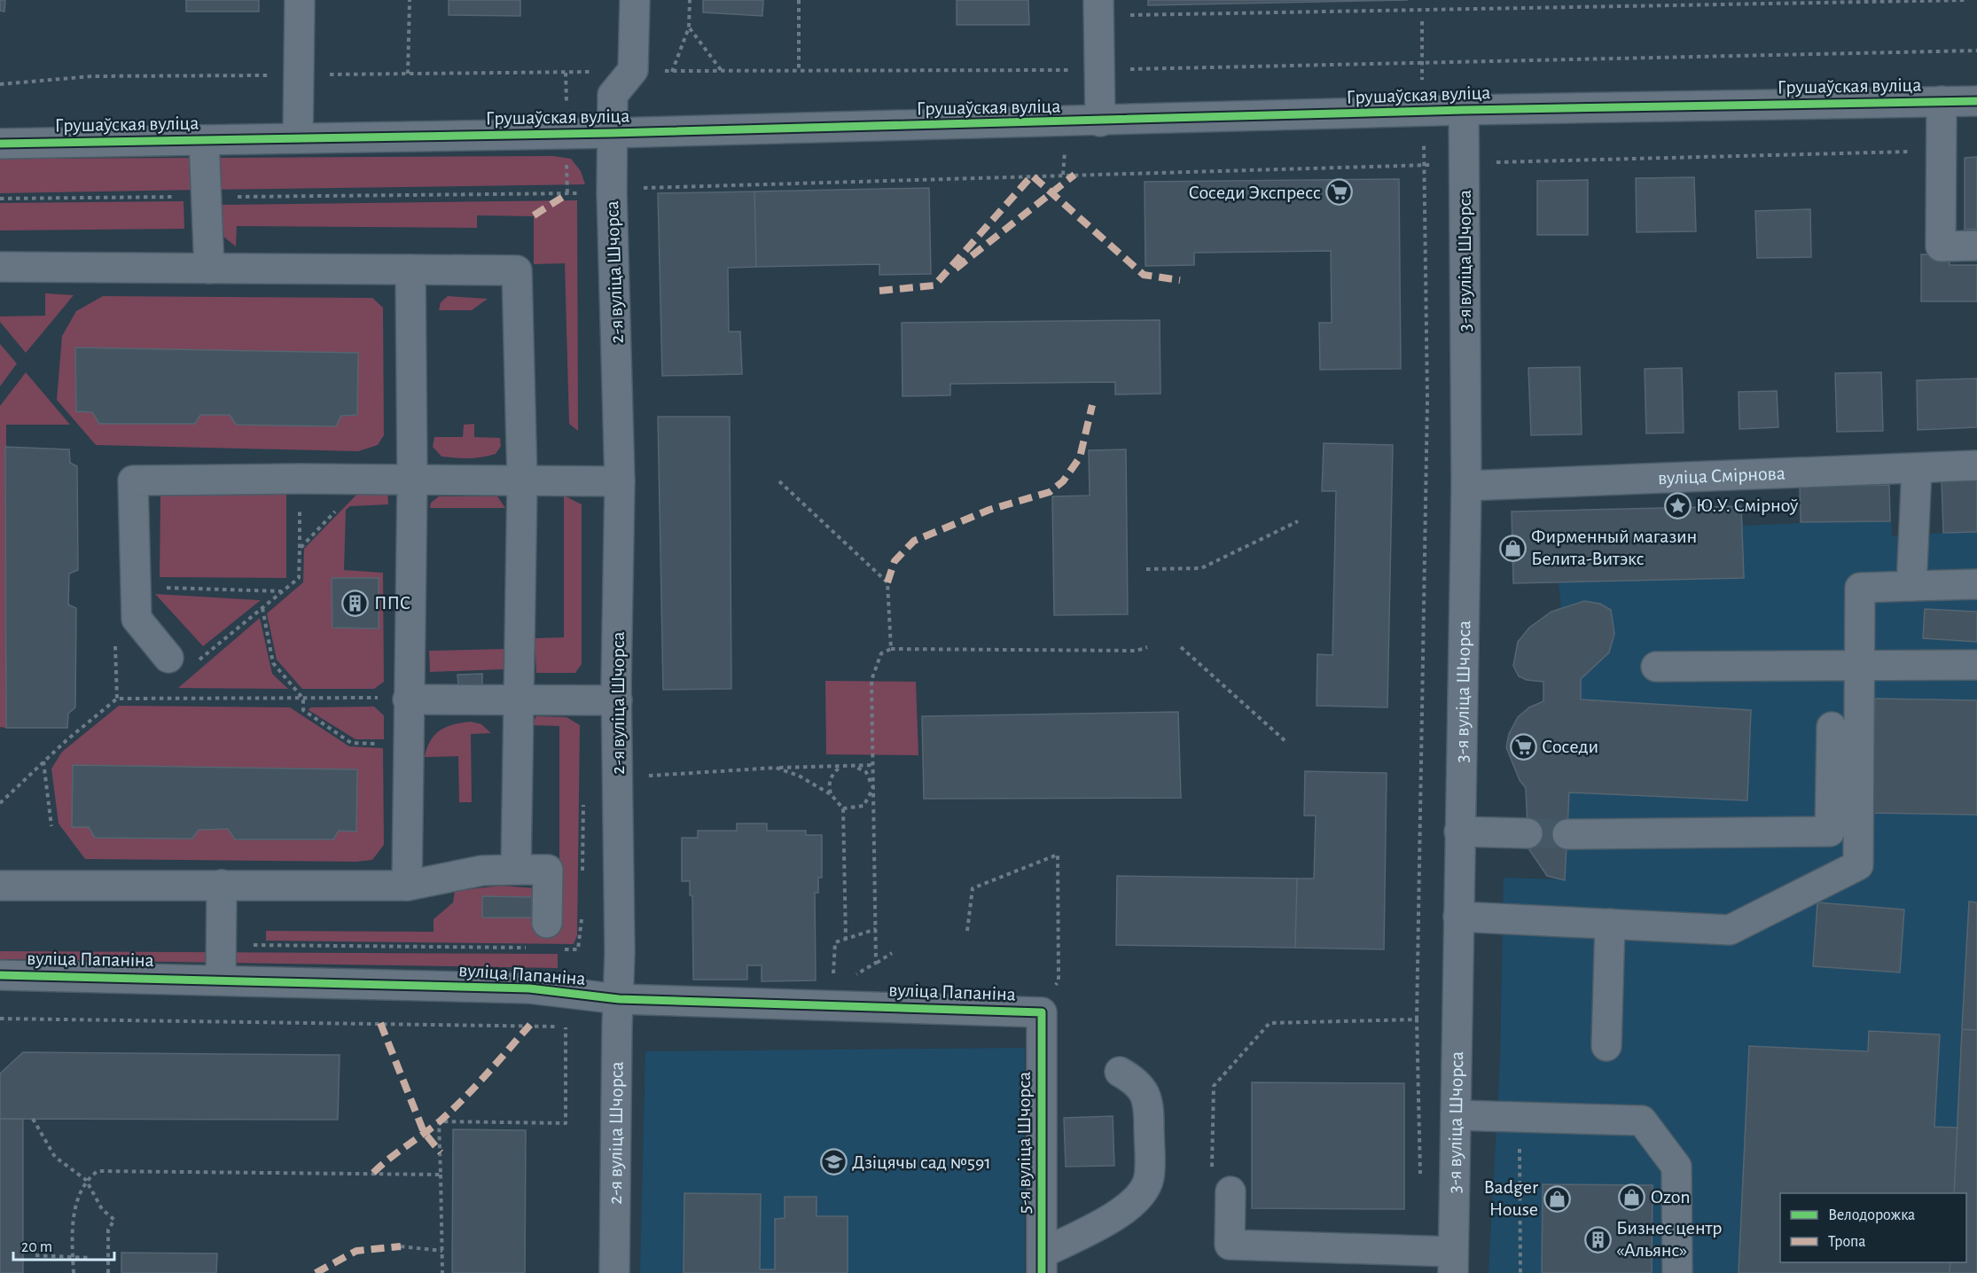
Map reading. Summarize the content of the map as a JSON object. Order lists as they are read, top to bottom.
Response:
{
  "streets": {
    "street": [
      "Грушаўская вуліца",
      "3-я вуліца Шчорса",
      "2-я вуліца Шчорса",
      "вуліца Смірнова",
      "вуліца Папаніна",
      "5-я вуліца Шчорса"
    ]
  },
  "crossings": [
    ["Грушаўская вуліца", "3-я вуліца Шчорса"],
    ["Грушаўская вуліца", "2-я вуліца Шчорса"],
    ["3-я вуліца Шчорса", "вуліца Смірнова"],
    ["2-я вуліца Шчорса", "вуліца Папаніна"],
    ["вуліца Папаніна", "5-я вуліца Шчорса"]
  ],
  "places": {
    "supermarket": ["Соседи Экспресс", "Соседи"],
    "place": ["Ю.У. Смірноў"],
    "shop": ["Фирменный магазин Белита-Витэкс", "Ozon", "Badger House"],
    "building": ["ППС", "Бизнес центр «Альянс»"],
    "school or university": ["Дзіцячы сад №591"]
  },
  "legend": ["Велодорожка", "Тропа"],
  "scale_bar": "20 m"
}
